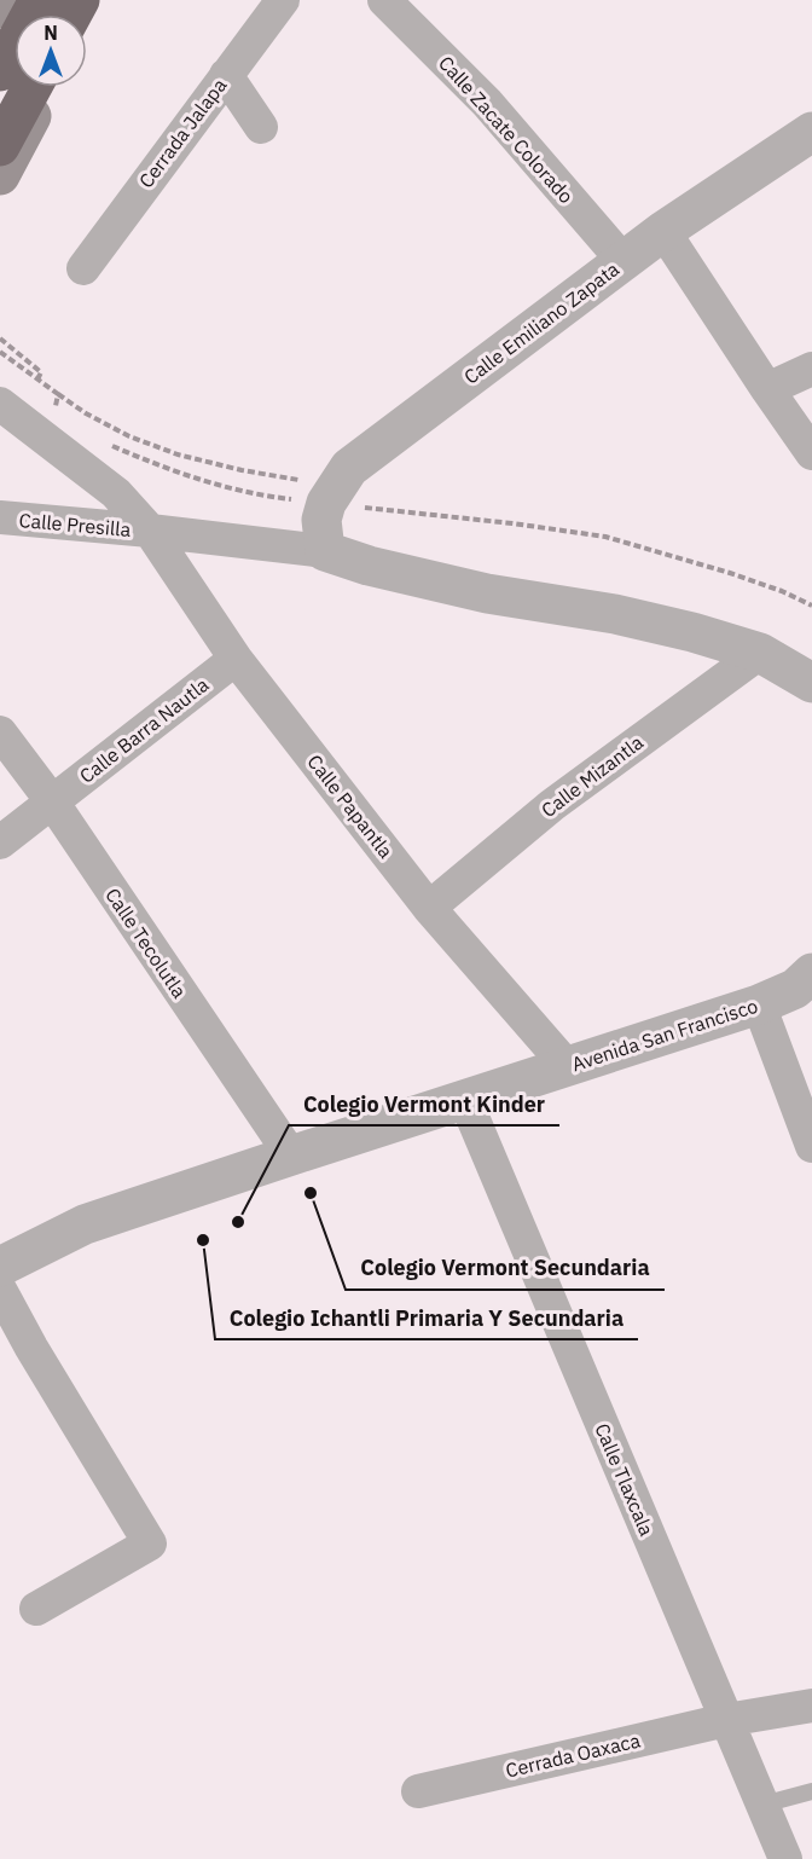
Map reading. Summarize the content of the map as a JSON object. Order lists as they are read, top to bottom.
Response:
{
  "streets": {
    "street": [
      "Calle Zacate Colorado",
      "Cerrada Jalapa",
      "Calle Emiliano Zapata",
      "Calle Presilla",
      "Calle Barra Nautla",
      "Calle Mizantla",
      "Calle Papantla",
      "Calle Tecolutla",
      "Avenida San Francisco",
      "Calle Tlaxcala",
      "Cerrada Oaxaca"
    ]
  },
  "crossings": [
    ["Calle Zacate Colorado", "Calle Emiliano Zapata"],
    ["Calle Emiliano Zapata", "Calle Presilla"],
    ["Calle Presilla", "Calle Papantla"],
    ["Calle Barra Nautla", "Calle Papantla"],
    ["Calle Barra Nautla", "Calle Tecolutla"],
    ["Calle Mizantla", "Calle Papantla"],
    ["Calle Papantla", "Avenida San Francisco"],
    ["Calle Tecolutla", "Avenida San Francisco"],
    ["Avenida San Francisco", "Calle Tlaxcala"],
    ["Calle Tlaxcala", "Cerrada Oaxaca"]
  ],
  "places": ["Colegio Vermont Secundaria", "Colegio Vermont Kinder", "Colegio Ichantli Primaria Y Secundaria"],
  "north": "top"
}
